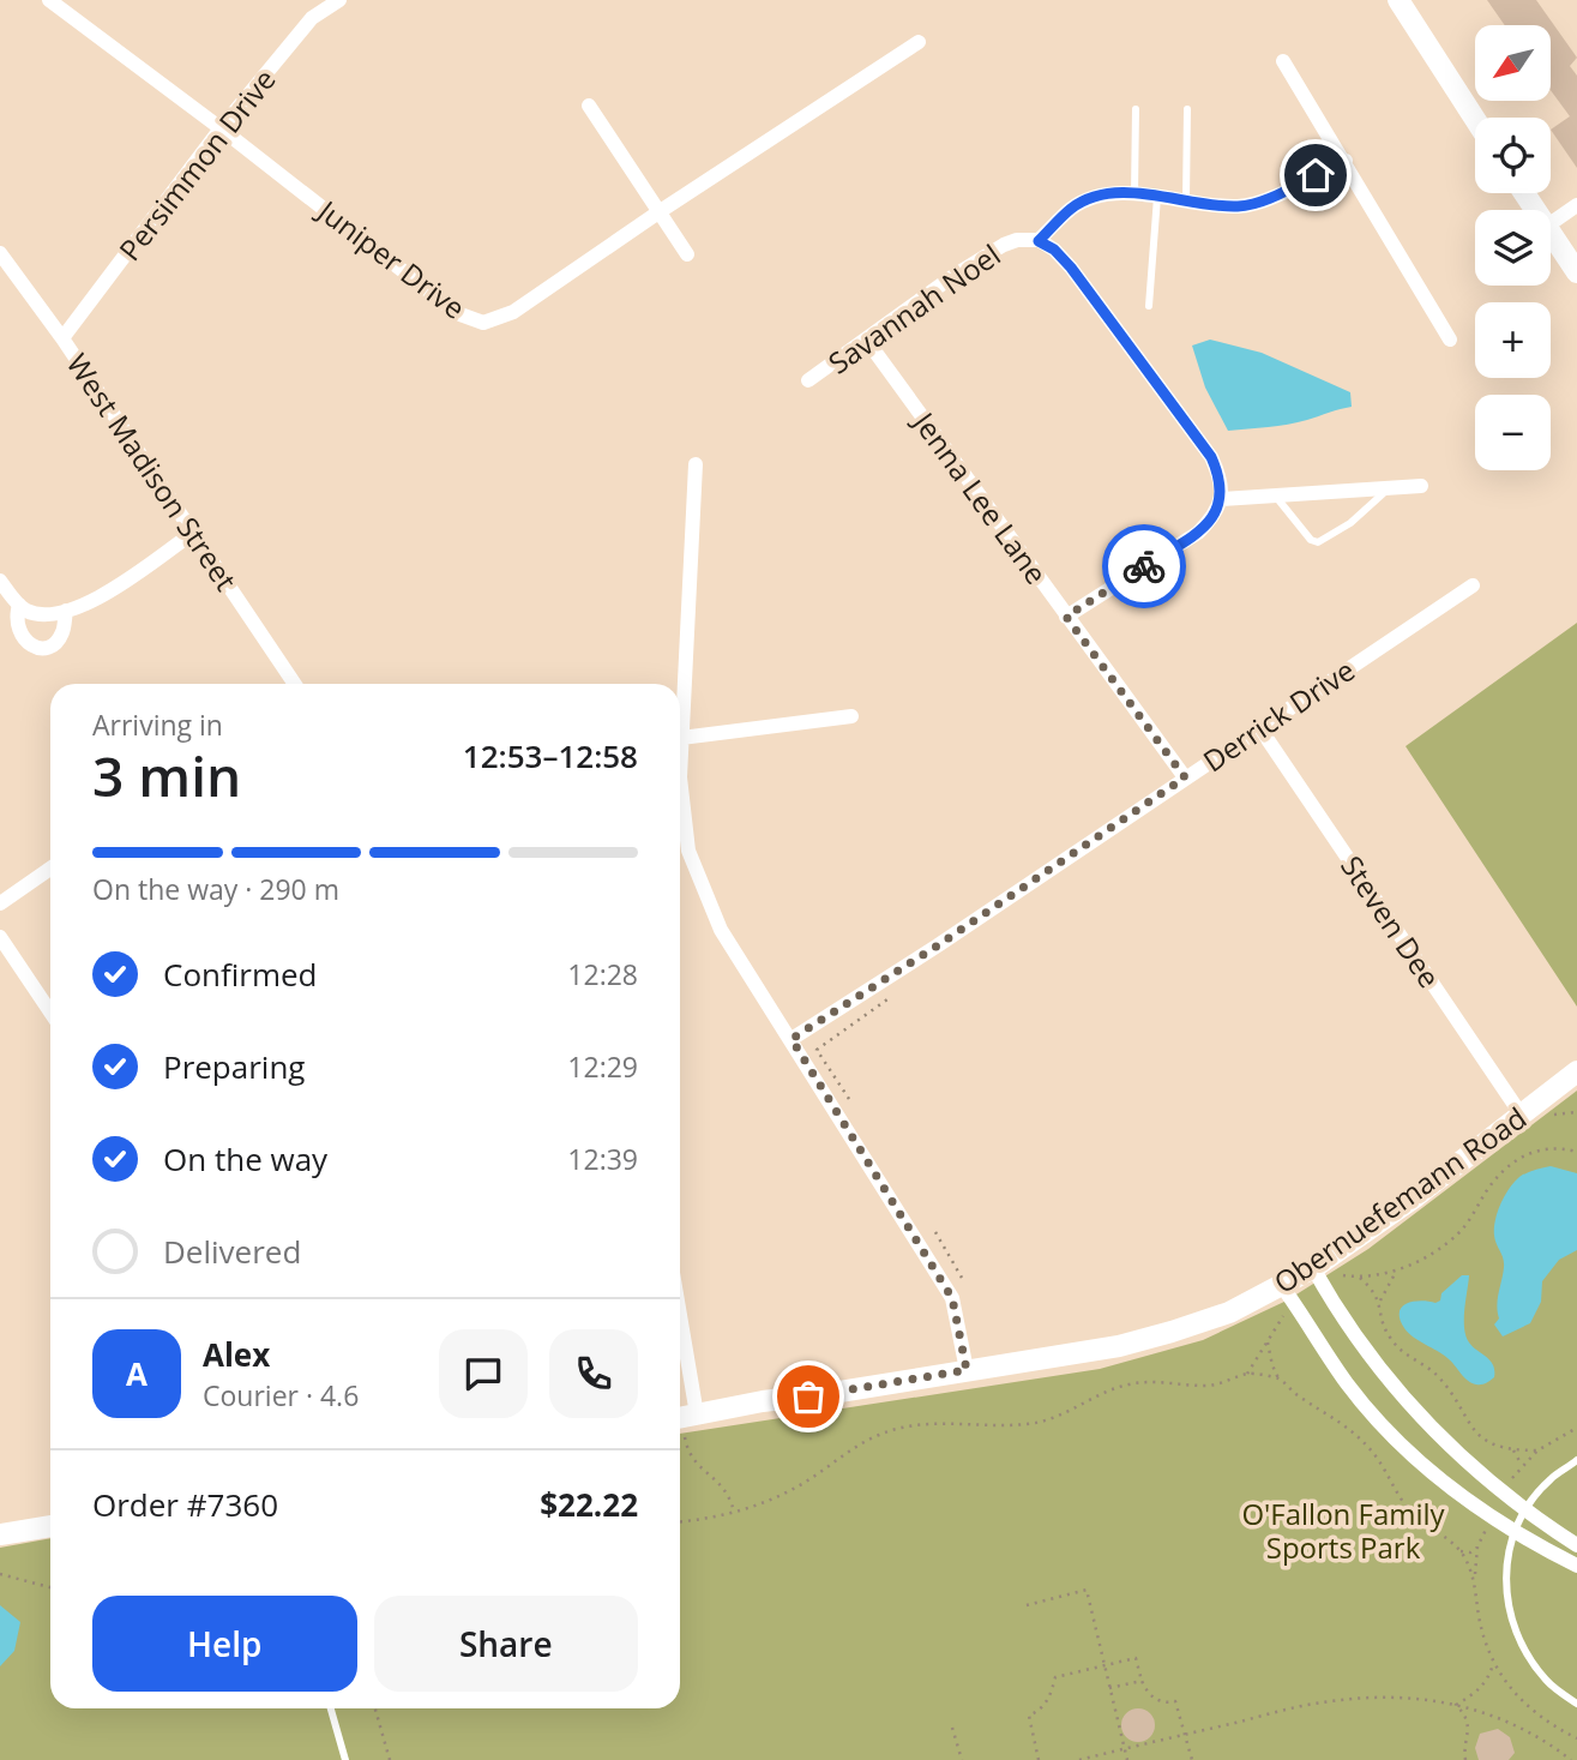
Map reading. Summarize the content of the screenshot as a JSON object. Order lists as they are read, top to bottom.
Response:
{
  "streets": {
    "street": [
      "Persimmon Drive",
      "Juniper Drive",
      "Savannah Noel",
      "West Madison Street",
      "Jenna Lee Lane",
      "Derrick Drive",
      "Steven Dee",
      "Obernuefemann Road"
    ]
  },
  "crossings": [
    ["Persimmon Drive", "Juniper Drive"],
    ["Persimmon Drive", "West Madison Street"],
    ["Savannah Noel", "Jenna Lee Lane"],
    ["Jenna Lee Lane", "Derrick Drive"],
    ["Derrick Drive", "Steven Dee"],
    ["Steven Dee", "Obernuefemann Road"]
  ],
  "parks": ["O'Fallon Family Sports Park"],
  "north": "bottom left",
  "page": {
    "map_buttons": ["+", "−"],
    "heading": ["3 min", "Arriving in", "12:53–12:58"],
    "panel": [
      "Alex",
      "Courier · 4.6",
      "Order #7360",
      "$22.22"
    ],
    "bar": "On the way · 290 m",
    "list": [
      ["Confirmed", "12:28"],
      ["Preparing", "12:29"],
      ["On the way", "12:39"],
      "Delivered"
    ],
    "round": "A",
    "buttons": ["Help", "Share"]
  }
}
